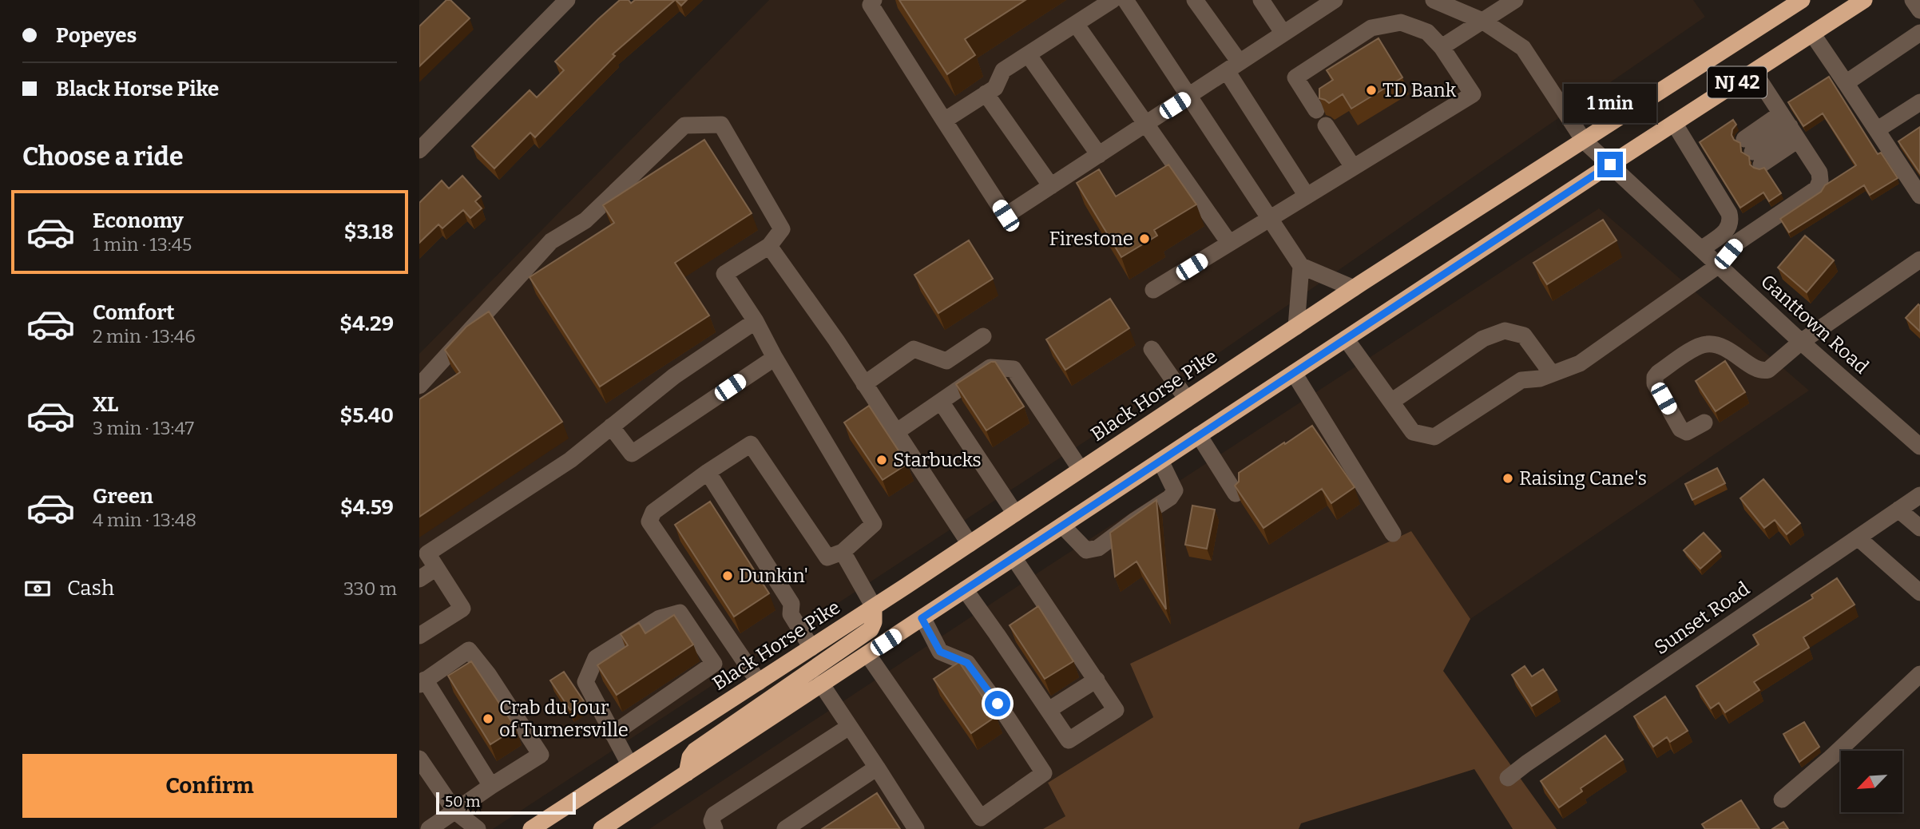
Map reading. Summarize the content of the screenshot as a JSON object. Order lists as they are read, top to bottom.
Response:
{
  "streets": {
    "highway": ["NJ 42", "Black Horse Pike"],
    "street": ["Ganttown Road", "Sunset Road"]
  },
  "crossings": [
    ["NJ 42", "Ganttown Road"],
    ["Ganttown Road", "Black Horse Pike"]
  ],
  "places": [
    "TD Bank",
    "Firestone",
    "Starbucks",
    "Raising Cane's",
    "Dunkin'",
    "Crab du Jour of Turnersville"
  ],
  "scale_bar": "50 m",
  "north": "bottom left",
  "page": {
    "banner": ["Popeyes", "Black Horse Pike"],
    "bubble": "1 min",
    "heading": "Choose a ride",
    "list": [
      {
        "name": "Economy",
        "note": "1 min · 13:45",
        "value": "$3.18"
      },
      {
        "name": "Comfort",
        "note": "2 min · 13:46",
        "value": "$4.29"
      },
      {
        "name": "XL",
        "note": "3 min · 13:47",
        "value": "$5.40"
      },
      {
        "name": "Green",
        "note": "4 min · 13:48",
        "value": "$4.59"
      }
    ],
    "pay": ["Cash", "330 m"],
    "buttons": "Confirm",
    "scale": "50 m"
  }
}
